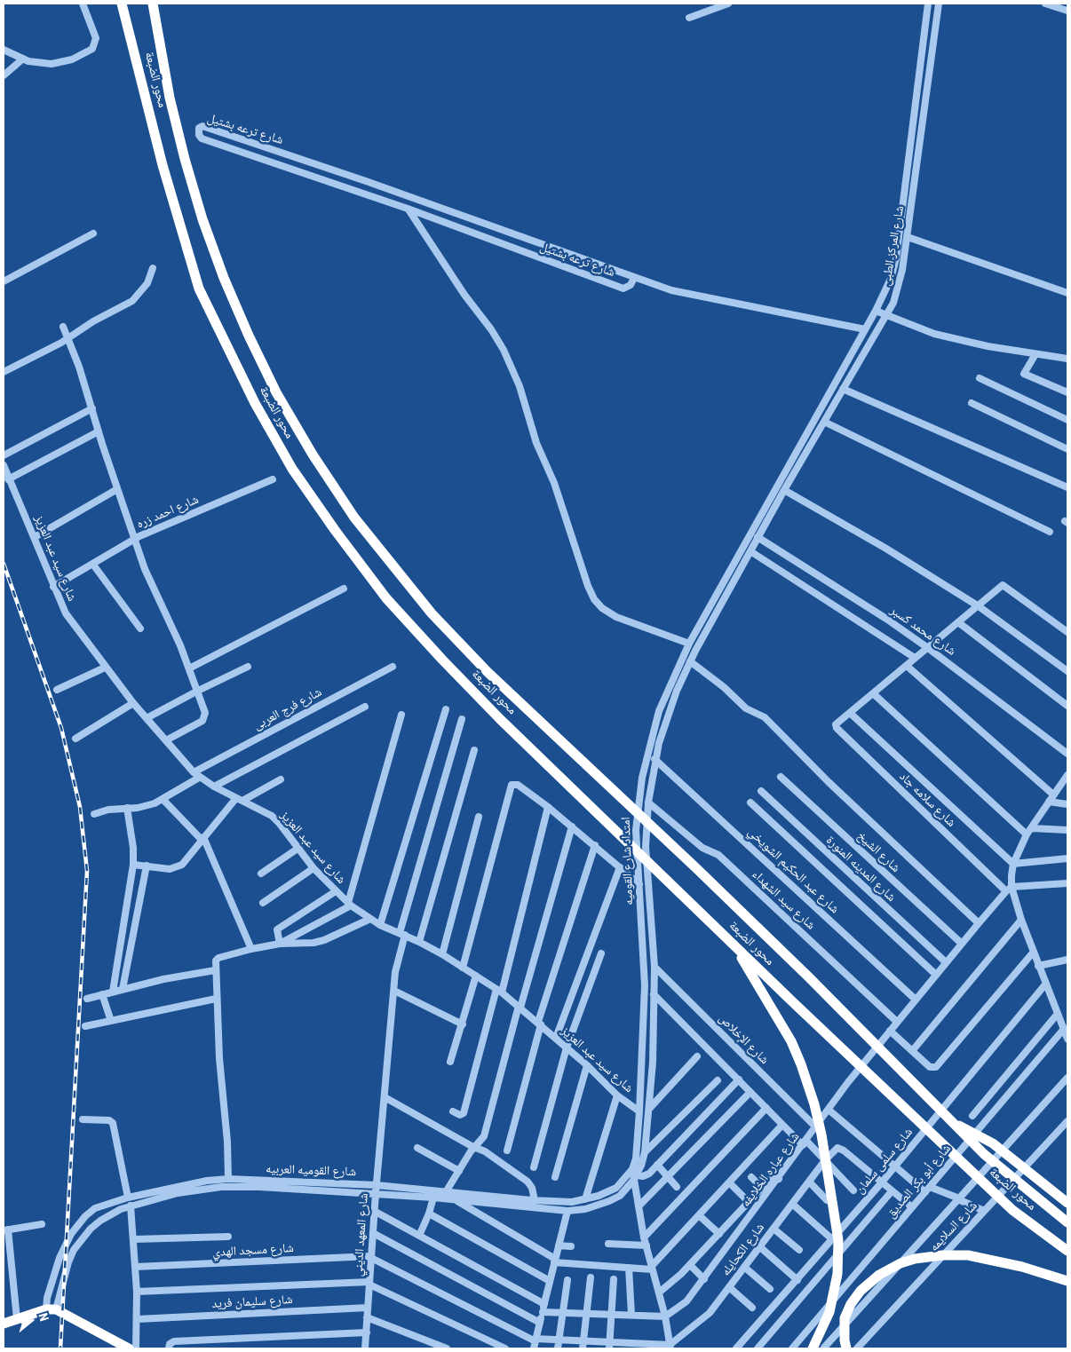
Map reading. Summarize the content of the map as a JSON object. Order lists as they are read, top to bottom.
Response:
{
  "streets": {
    "highway": ["محور الضبعة"],
    "street": [
      "شارع ترعه بشتيل",
      "شارع المركز الطبى",
      "شارع احمد زره",
      "شارع سيد عبد العزيز",
      "شارع محمد كسبر",
      "شارع فرج العربى",
      "شارع سلامه جاد",
      "شارع الشيخ",
      "امتداد شارع القوميه",
      "شارع المدينه المنورة",
      "شارع عبد الحكيم الشويخي",
      "شارع سيد الشهداء",
      "شارع الإخلاص",
      "شارع سلمى سلمان",
      "شارع عباره الخلايفه",
      "شارع القوميه العربيه",
      "شارع أبو بكر الصديق",
      "شارع السلايمه",
      "شارع المعهد الديني",
      "شارع الكحايله",
      "شارع مسجد الهدي",
      "شارع سليمان فريد"
    ]
  },
  "crossings": [
    ["شارع ترعه بشتيل", "شارع المركز الطبى"],
    ["شارع المركز الطبى", "شارع محمد كسبر"],
    ["شارع المركز الطبى", "امتداد شارع القوميه"],
    ["شارع احمد زره", "شارع سيد عبد العزيز"],
    ["شارع سيد عبد العزيز", "شارع فرج العربى"],
    ["شارع سيد عبد العزيز", "امتداد شارع القوميه"],
    ["شارع سيد عبد العزيز", "شارع المعهد الديني"],
    ["شارع محمد كسبر", "امتداد شارع القوميه"],
    ["شارع سلامه جاد", "شارع عباره الخلايفه"],
    ["شارع الشيخ", "شارع عباره الخلايفه"],
    ["امتداد شارع القوميه", "شارع عبد الحكيم الشويخي"],
    ["امتداد شارع القوميه", "شارع سيد الشهداء"],
    ["امتداد شارع القوميه", "شارع الإخلاص"],
    ["امتداد شارع القوميه", "شارع عباره الخلايفه"],
    ["امتداد شارع القوميه", "شارع القوميه العربيه"],
    ["امتداد شارع القوميه", "شارع الكحايله"],
    ["شارع المدينه المنورة", "شارع عباره الخلايفه"],
    ["شارع عبد الحكيم الشويخي", "شارع عباره الخلايفه"],
    ["شارع سيد الشهداء", "شارع عباره الخلايفه"],
    ["شارع الإخلاص", "شارع عباره الخلايفه"],
    ["شارع سلمى سلمان", "شارع الكحايله"],
    ["شارع القوميه العربيه", "شارع المعهد الديني"],
    ["شارع المعهد الديني", "شارع مسجد الهدي"],
    ["شارع المعهد الديني", "شارع سليمان فريد"]
  ],
  "north": "right"
}
